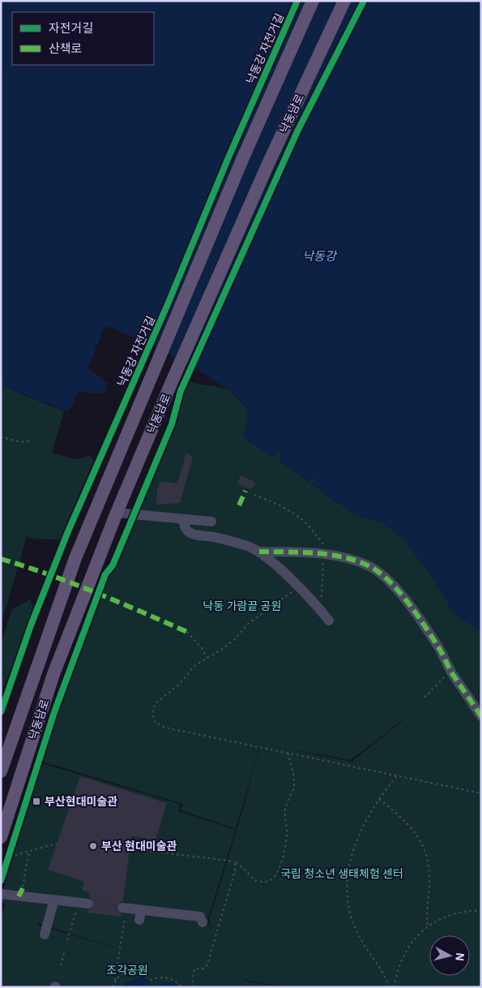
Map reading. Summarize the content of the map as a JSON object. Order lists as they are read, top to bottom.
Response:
{
  "streets": {
    "main road": ["낙동남로"],
    "cycle path": ["낙동강 자전거길"]
  },
  "water": ["낙동강"],
  "parks": ["낙동 가람끝 공원", "국립 청소년 생태체험 센터", "조각공원"],
  "places": {
    "transit": ["부산현대미술관"],
    "other": ["부산 현대미술관"]
  },
  "legend": ["자전거길", "산책로"],
  "north": "right"
}
